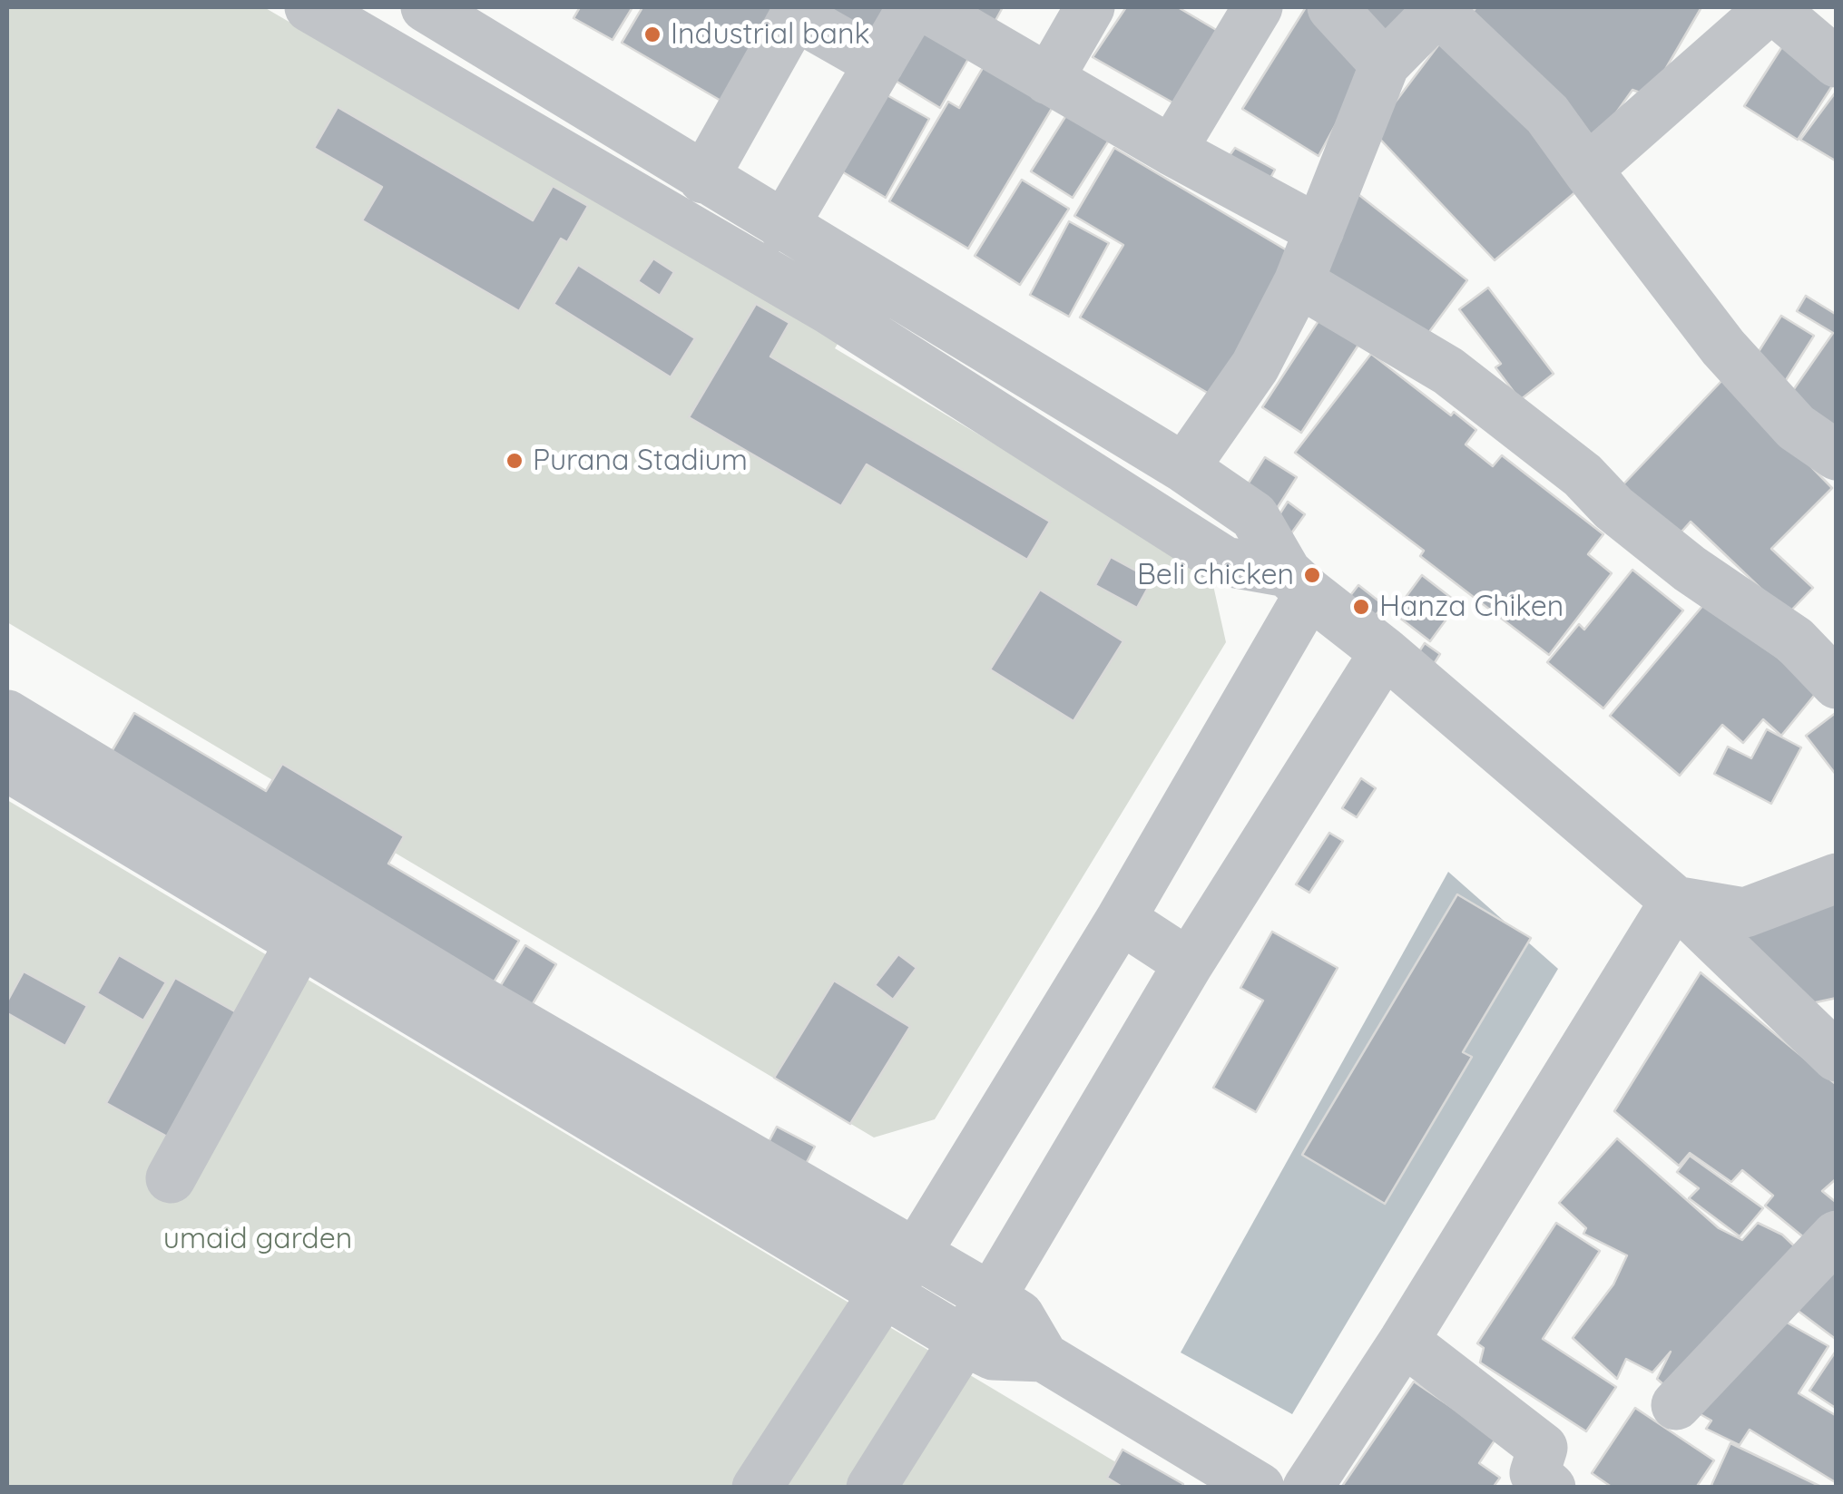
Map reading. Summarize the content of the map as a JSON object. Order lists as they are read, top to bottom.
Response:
{
  "parks": ["umaid garden"],
  "places": [
    "Industrial bank",
    "Purana Stadium",
    "Beli chicken",
    "Hanza Chiken"
  ]
}
